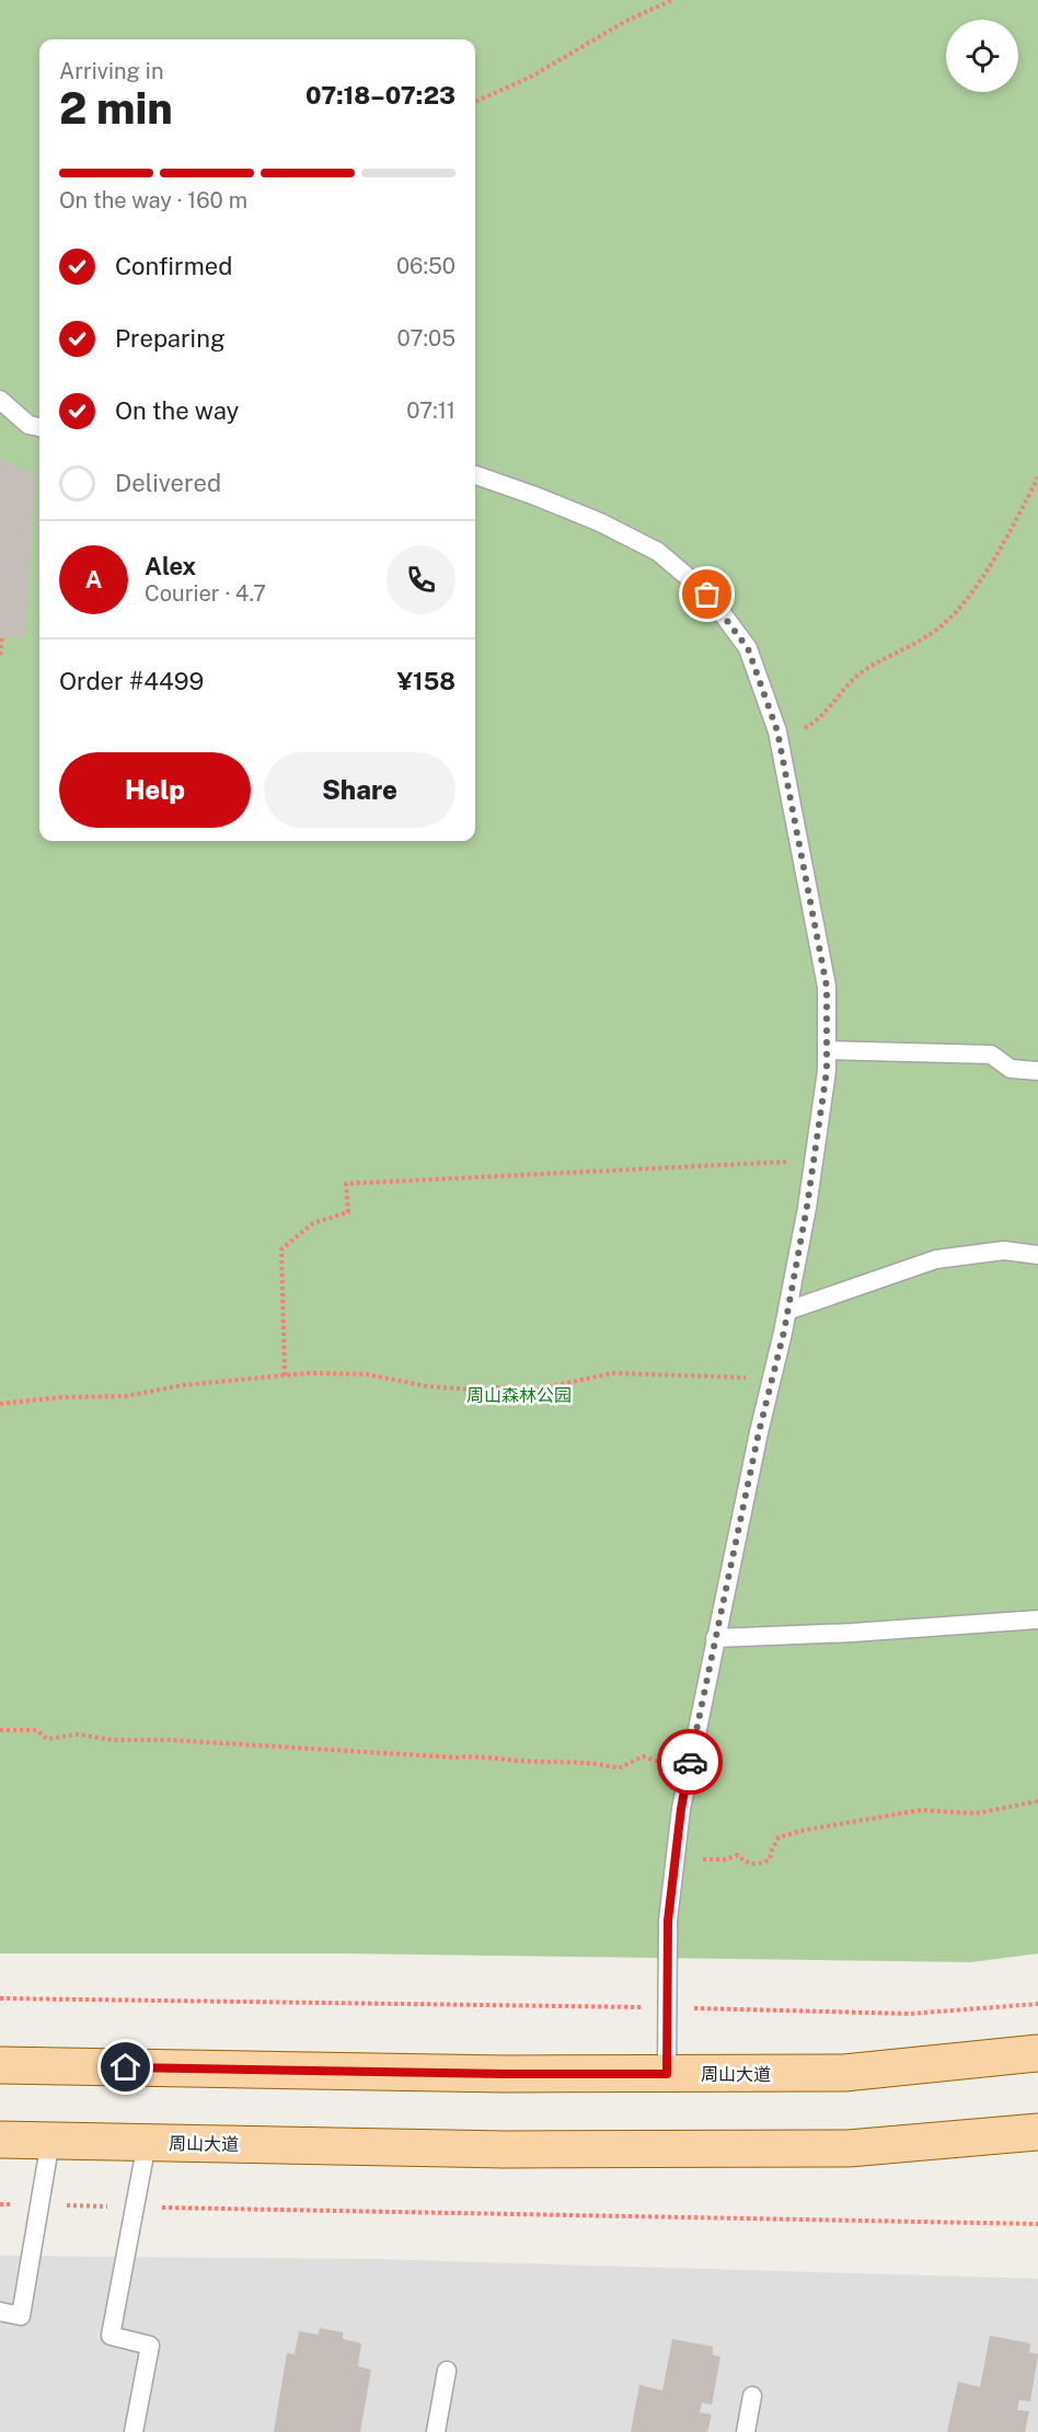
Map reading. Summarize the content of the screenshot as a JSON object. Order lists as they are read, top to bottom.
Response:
{
  "streets": {
    "main road": ["周山大道"]
  },
  "parks": ["周山森林公园"],
  "page": {
    "heading": ["2 min", "Arriving in", "07:18–07:23"],
    "panel": [
      "Alex",
      "Courier · 4.7",
      "Order #4499",
      "¥158"
    ],
    "bar": "On the way · 160 m",
    "list": [
      ["Confirmed", "06:50"],
      ["Preparing", "07:05"],
      ["On the way", "07:11"],
      "Delivered"
    ],
    "round": "A",
    "buttons": ["Help", "Share"]
  }
}
